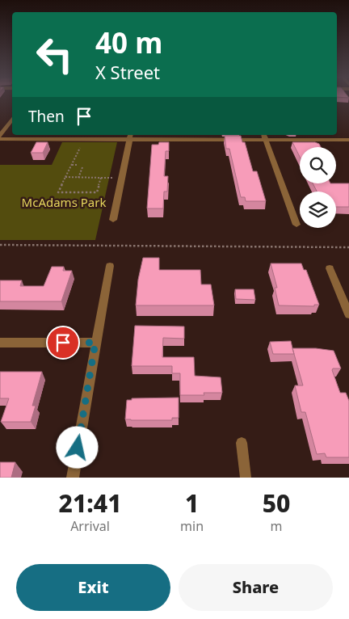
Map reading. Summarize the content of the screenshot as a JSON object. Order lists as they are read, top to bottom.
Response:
{
  "parks": ["McAdams Park"],
  "page": {
    "turn": ["40 m", "X Street"],
    "then": "Then",
    "eta": [
      "21:41",
      "Arrival",
      "1",
      "min",
      "50",
      "m"
    ],
    "buttons": ["Exit", "Share"]
  }
}
